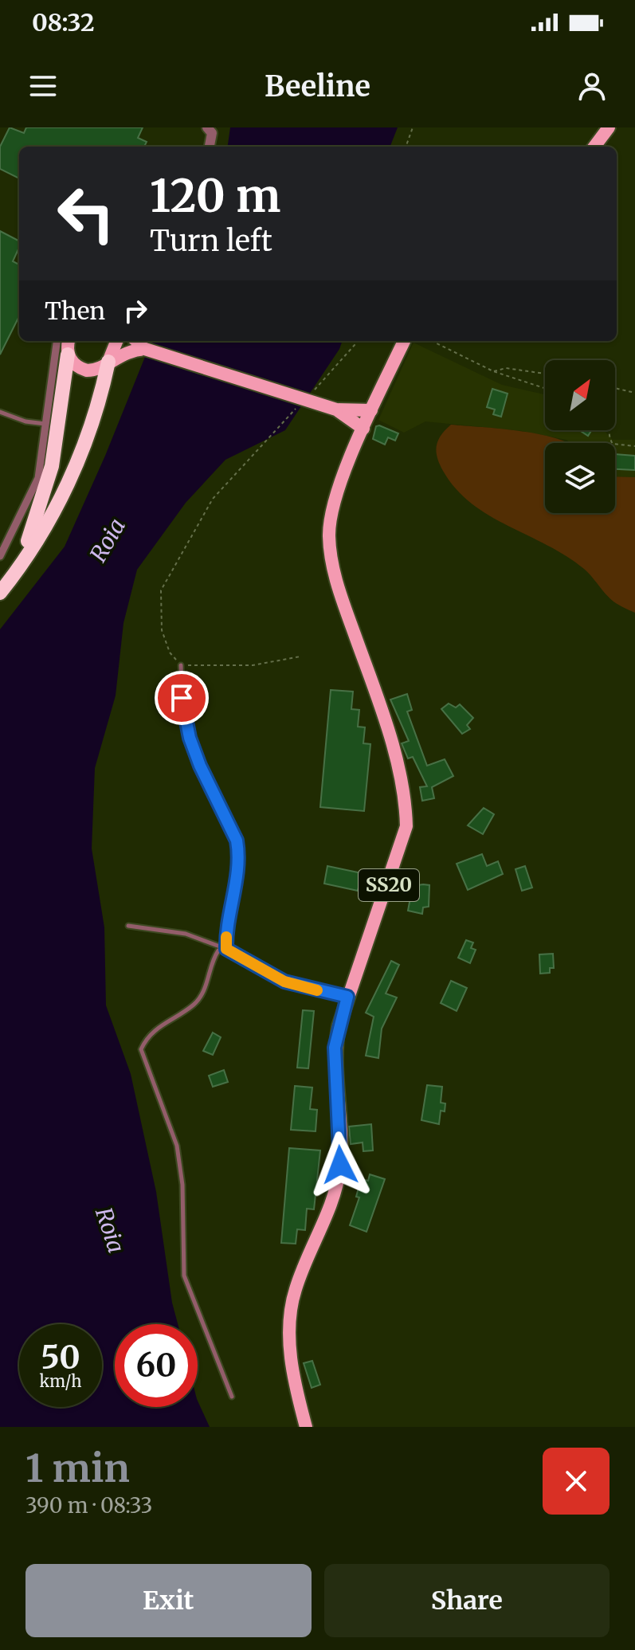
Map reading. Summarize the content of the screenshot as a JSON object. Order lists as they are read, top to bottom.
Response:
{
  "streets": {
    "main road": ["SS20"]
  },
  "water": ["Roia"],
  "north": "top right",
  "page": {
    "status": "08:32",
    "header": "Beeline",
    "turn": ["120 m", "Turn left"],
    "then": "Then",
    "speed": "50 km/h",
    "limit": "60",
    "heading": ["1 min", "390 m · 08:33"],
    "buttons": ["Exit", "Share"]
  }
}
